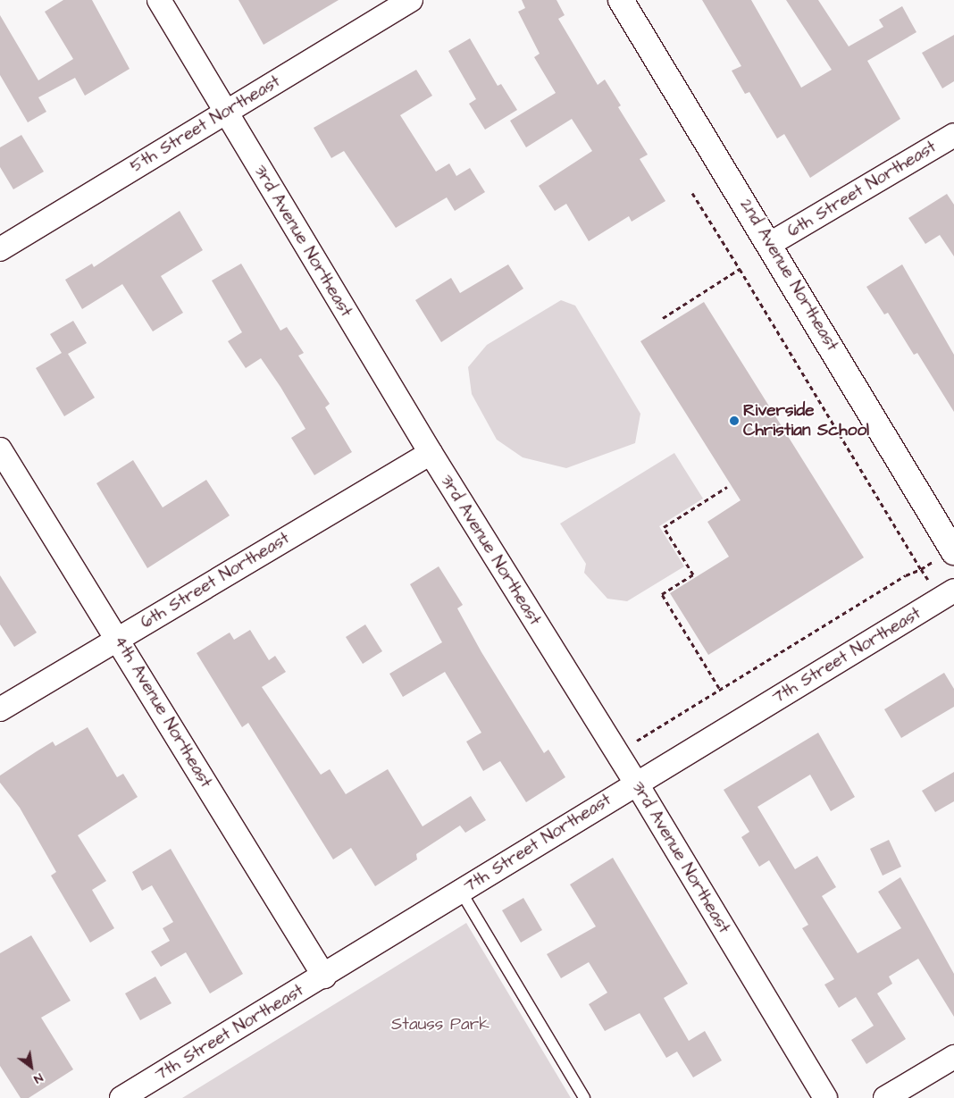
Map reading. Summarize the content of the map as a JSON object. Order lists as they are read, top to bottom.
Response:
{
  "streets": {
    "street": [
      "5th Street Northeast",
      "6th Street Northeast",
      "3rd Avenue Northeast",
      "2nd Avenue Northeast",
      "7th Street Northeast",
      "4th Avenue Northeast"
    ]
  },
  "crossings": [
    ["5th Street Northeast", "3rd Avenue Northeast"],
    ["6th Street Northeast", "3rd Avenue Northeast"],
    ["6th Street Northeast", "2nd Avenue Northeast"],
    ["6th Street Northeast", "4th Avenue Northeast"],
    ["3rd Avenue Northeast", "7th Street Northeast"],
    ["7th Street Northeast", "4th Avenue Northeast"]
  ],
  "parks": ["Stauss Park"],
  "places": ["Riverside Christian School"],
  "north": "bottom right"
}
